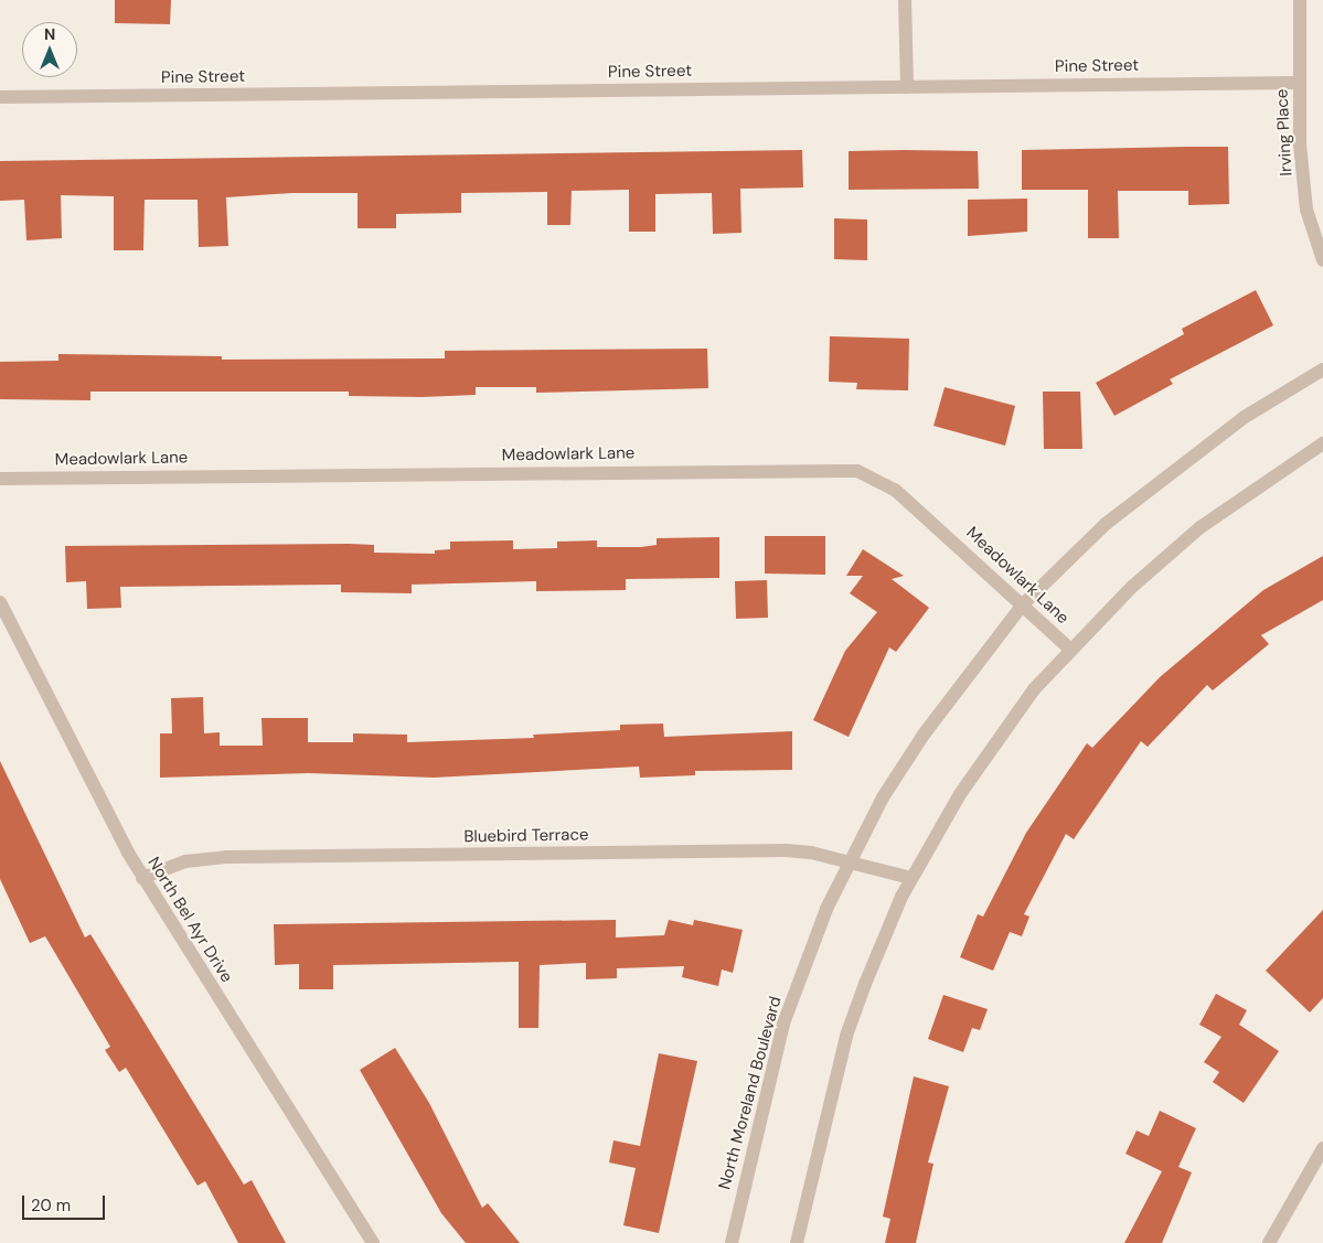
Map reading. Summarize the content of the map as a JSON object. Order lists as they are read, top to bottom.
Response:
{
  "streets": {
    "street": [
      "Pine Street",
      "Irving Place",
      "Meadowlark Lane",
      "Bluebird Terrace",
      "North Bel Ayr Drive",
      "North Moreland Boulevard"
    ]
  },
  "crossings": [
    ["Pine Street", "Irving Place"],
    ["Meadowlark Lane", "North Moreland Boulevard"],
    ["Bluebird Terrace", "North Bel Ayr Drive"],
    ["Bluebird Terrace", "North Moreland Boulevard"]
  ],
  "scale_bar": "20 m",
  "north": "top"
}
